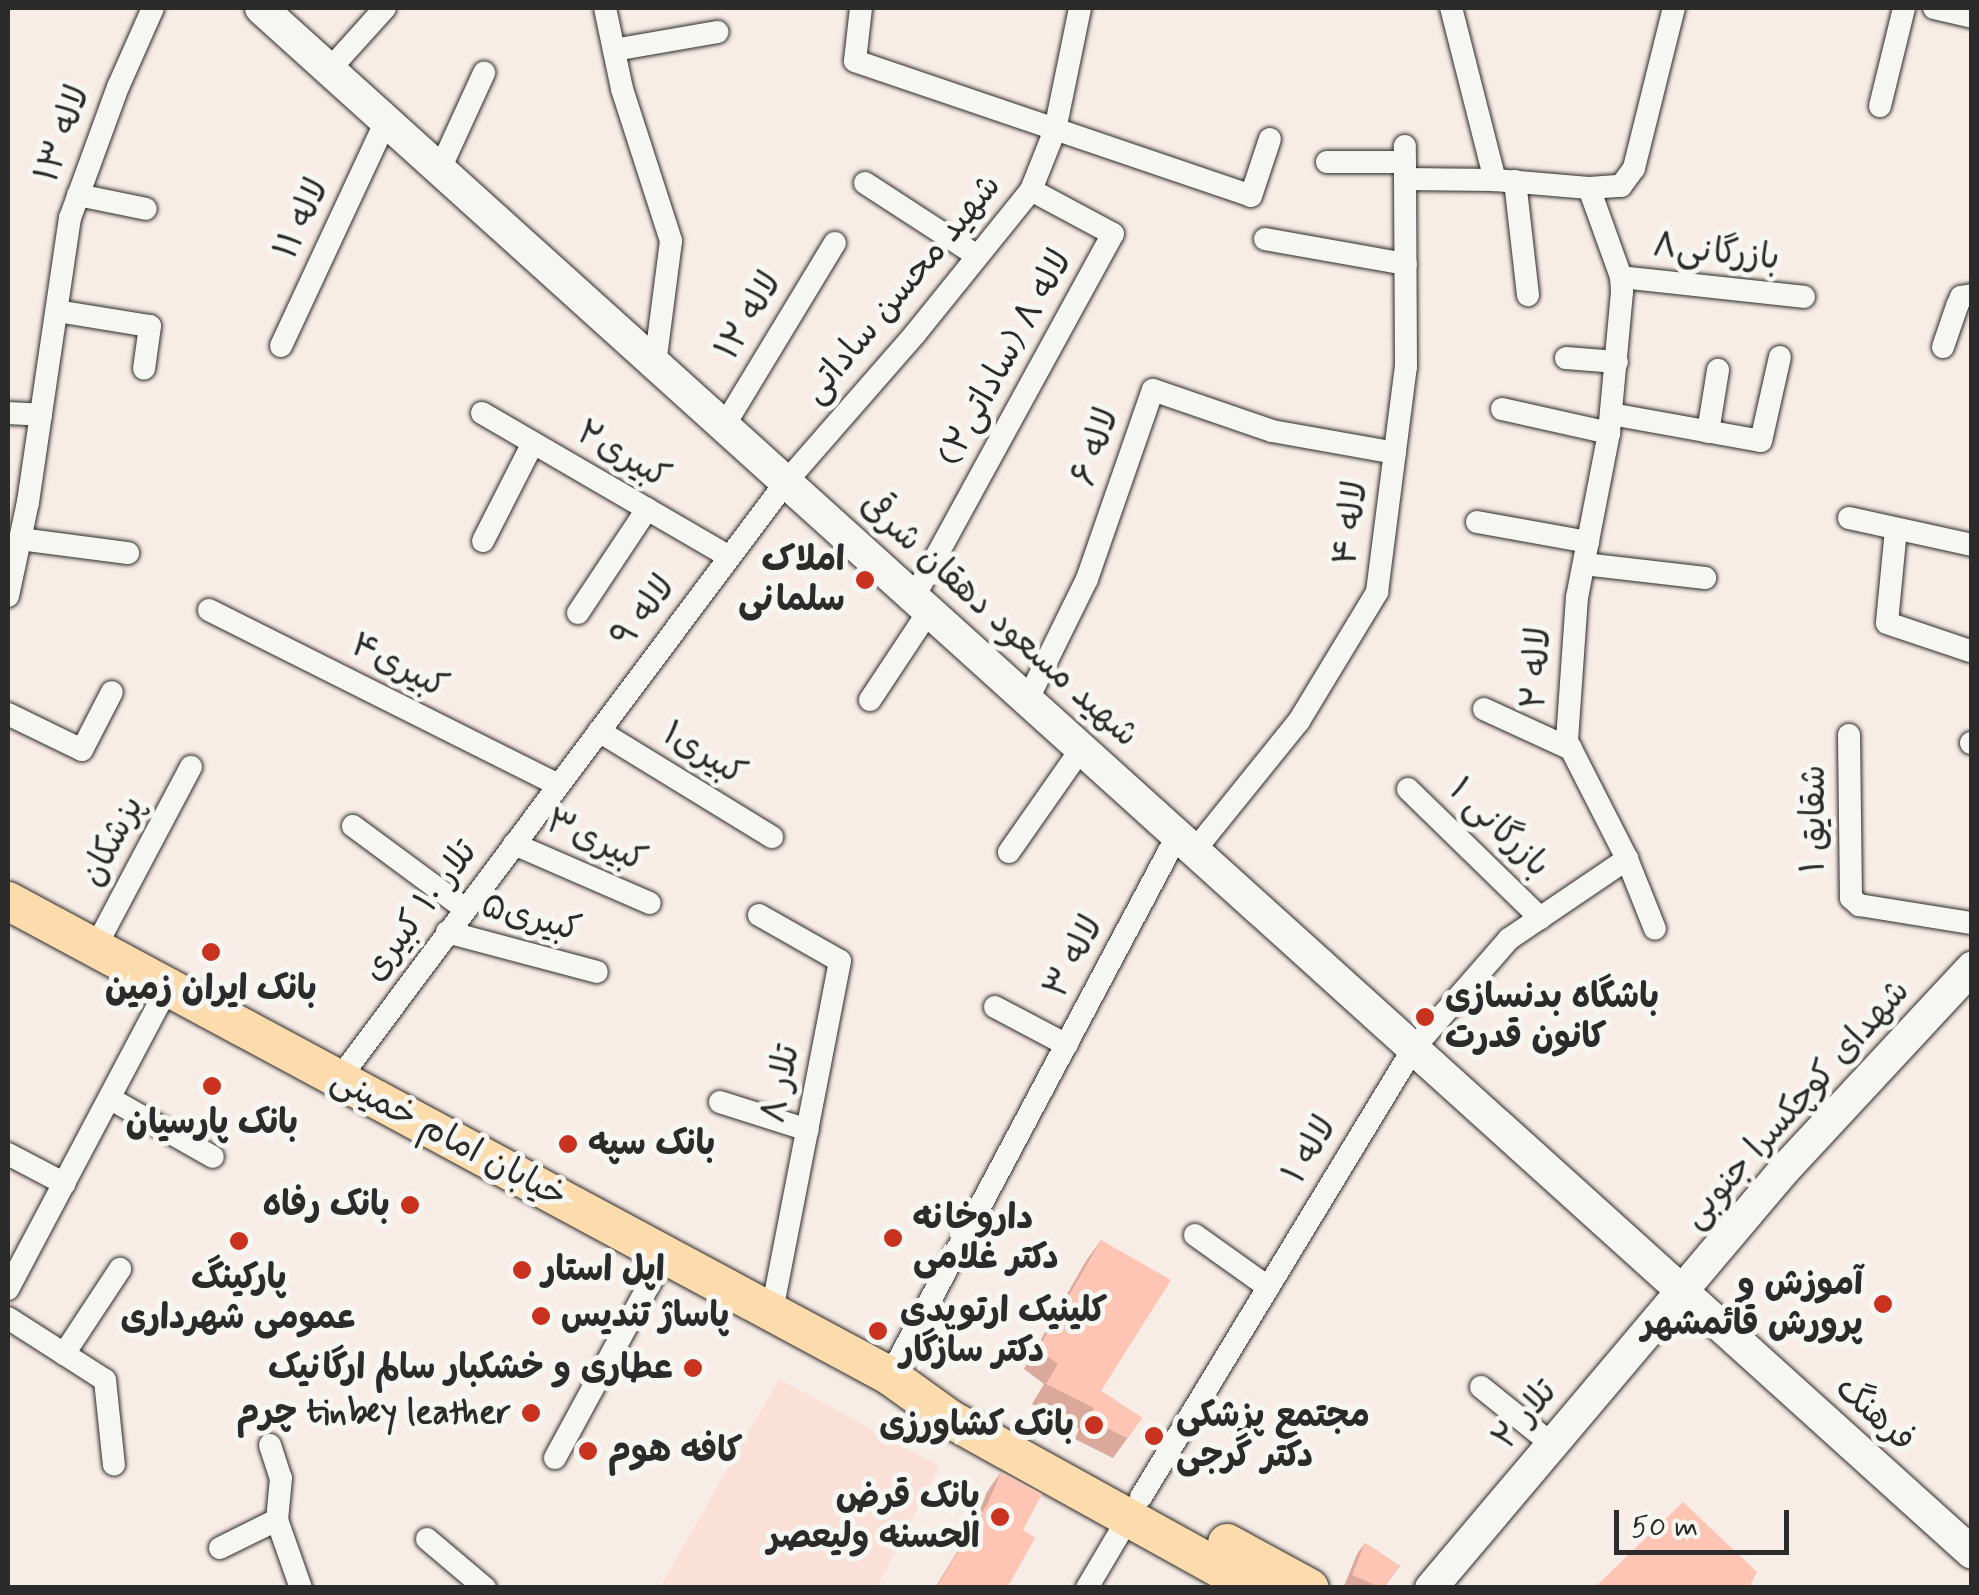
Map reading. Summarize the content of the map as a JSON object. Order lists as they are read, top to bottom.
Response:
{
  "streets": {
    "main road": [
      "شهید مسعود دهقان شرقی",
      "شهدای کوچکسرا جنوبی",
      "خیابان امام خمینی",
      "فرهنگ",
      "تلار ۲"
    ],
    "street": [
      "لاله ۱۳",
      "لاله ۱۱",
      "بازرگانی۸",
      "شهید محسن ساداتی",
      "لاله ۱۲",
      "لاله ۸ (ساداتی۲)",
      "لاله ۶",
      "کبیری۲",
      "لاله ۴",
      "لاله ۹",
      "کبیری۴",
      "لاله ۲",
      "کبیری۱",
      "شقایق ۱",
      "بازرگانی ۱",
      "پزشکان",
      "کبیری۳",
      "تلار ۱۰ کبیری",
      "کبیری۵",
      "لاله ۳",
      "تلار ۸",
      "لاله ۱"
    ]
  },
  "crossings": [
    ["لاله ۱۱", "شهید مسعود دهقان شرقی"],
    ["بازرگانی۸", "لاله ۲"],
    ["شهید محسن ساداتی", "لاله ۸ (ساداتی۲)"],
    ["شهید محسن ساداتی", "لاله ۹"],
    ["شهید محسن ساداتی", "شهید مسعود دهقان شرقی"],
    ["لاله ۱۲", "شهید مسعود دهقان شرقی"],
    ["لاله ۸ (ساداتی۲)", "شهید مسعود دهقان شرقی"],
    ["لاله ۶", "لاله ۴"],
    ["لاله ۶", "شهید مسعود دهقان شرقی"],
    ["کبیری۲", "لاله ۹"],
    ["لاله ۴", "شهید مسعود دهقان شرقی"],
    ["لاله ۴", "لاله ۳"],
    ["لاله ۹", "شهید مسعود دهقان شرقی"],
    ["لاله ۹", "کبیری۴"],
    ["لاله ۹", "کبیری۱"],
    ["لاله ۹", "تلار ۱۰ کبیری"],
    ["شهید مسعود دهقان شرقی", "لاله ۳"],
    ["شهید مسعود دهقان شرقی", "شهدای کوچکسرا جنوبی"],
    ["شهید مسعود دهقان شرقی", "لاله ۱"],
    ["شهید مسعود دهقان شرقی", "فرهنگ"],
    ["شهید مسعود دهقان شرقی", "تلار ۲"],
    ["کبیری۴", "تلار ۱۰ کبیری"],
    ["پزشکان", "خیابان امام خمینی"],
    ["کبیری۳", "تلار ۱۰ کبیری"],
    ["تلار ۱۰ کبیری", "کبیری۵"],
    ["تلار ۱۰ کبیری", "خیابان امام خمینی"],
    ["لاله ۳", "خیابان امام خمینی"],
    ["تلار ۸", "خیابان امام خمینی"],
    ["شهدای کوچکسرا جنوبی", "فرهنگ"],
    ["شهدای کوچکسرا جنوبی", "تلار ۲"],
    ["خیابان امام خمینی", "لاله ۱"],
    ["فرهنگ", "تلار ۲"]
  ],
  "places": [
    "املاک سلمانی",
    "بانک ایران زمین",
    "باشگاه بدنسازی کانون قدرت",
    "بانک پارسیان",
    "بانک سپه",
    "بانک رفاه",
    "داروخانه دکتر غلامی",
    "پارکینگ عمومی شهرداری",
    "اپل استار",
    "آموزش و پرورش قائمشهر",
    "پاساژ تندیس",
    "کلینیک ارتوپدی دکتر سازگار",
    "عطاری و خشکبار سالم ارگانیک",
    "چرم tinbey leather",
    "بانک کشاورزی",
    "مجتمع پزشکی دکتر گرجی",
    "کافه هوم",
    "بانک قرض الحسنه ولیعصر"
  ],
  "scale_bar": "50 m"
}
